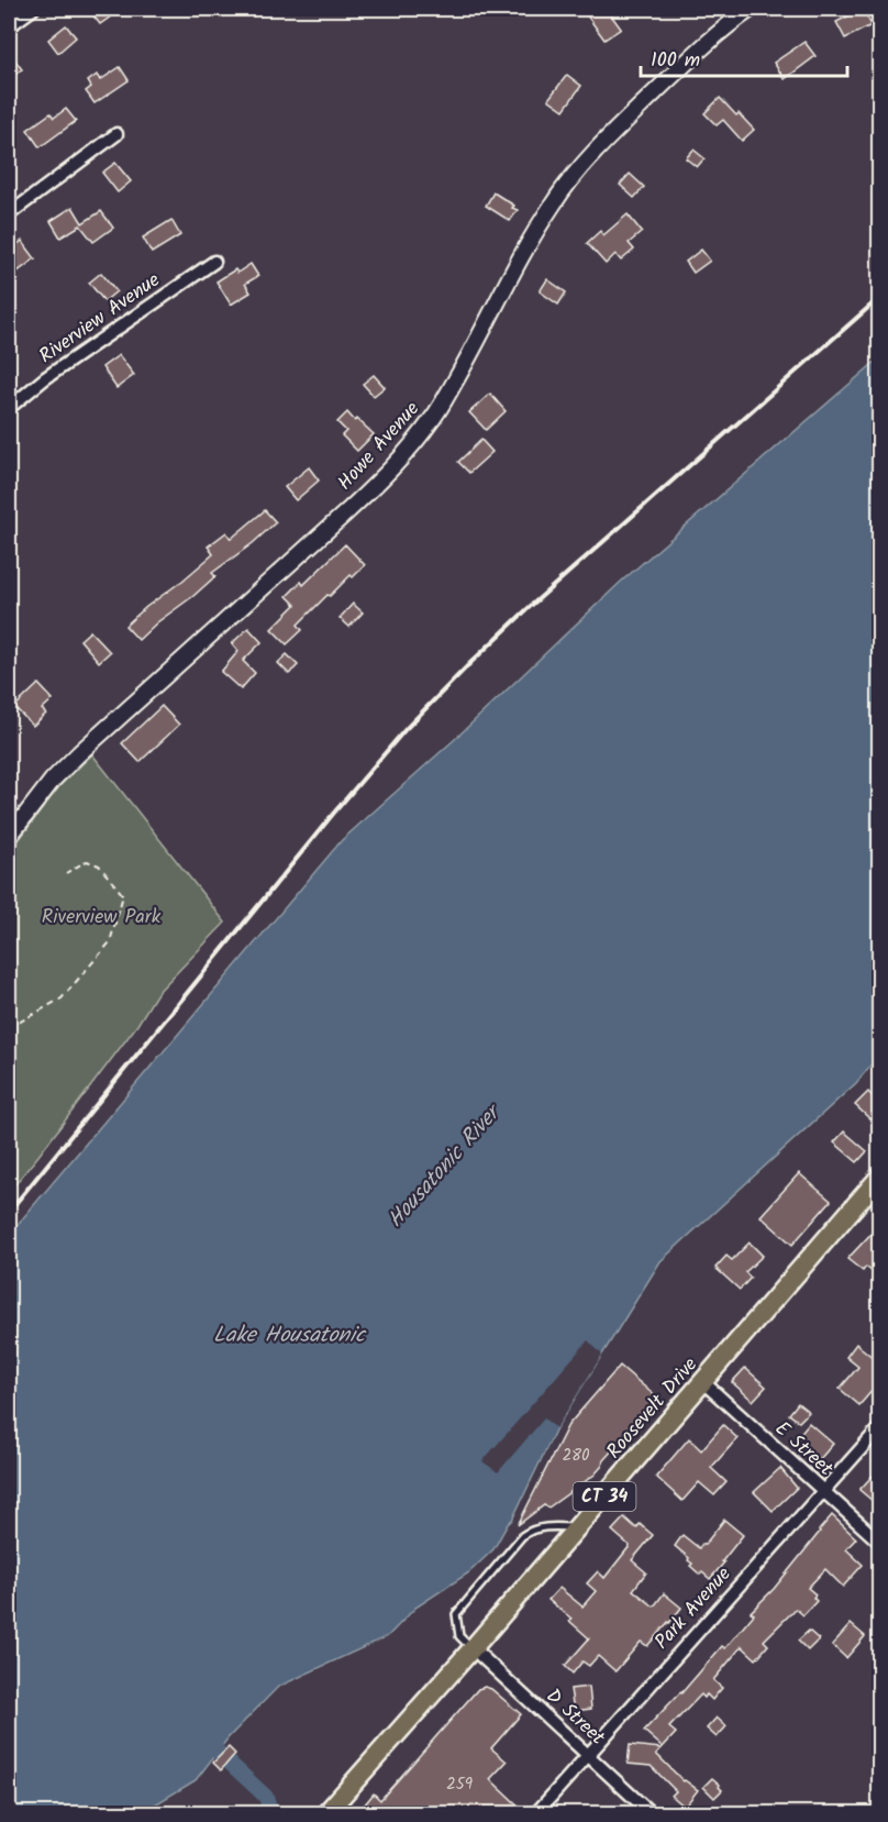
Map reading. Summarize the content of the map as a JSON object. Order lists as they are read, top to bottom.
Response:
{
  "streets": {
    "main road": ["Howe Avenue", "Roosevelt Drive", "CT 34"],
    "street": [
      "Riverview Avenue",
      "E Street",
      "Park Avenue",
      "D Street"
    ]
  },
  "crossings": [
    ["Roosevelt Drive", "E Street"],
    ["Roosevelt Drive", "D Street"],
    ["E Street", "Park Avenue"],
    ["Park Avenue", "D Street"]
  ],
  "water": ["Housatonic River", "Lake Housatonic"],
  "parks": ["Riverview Park"],
  "house_numbers": ["280", "259"],
  "scale_bar": "100 m"
}
